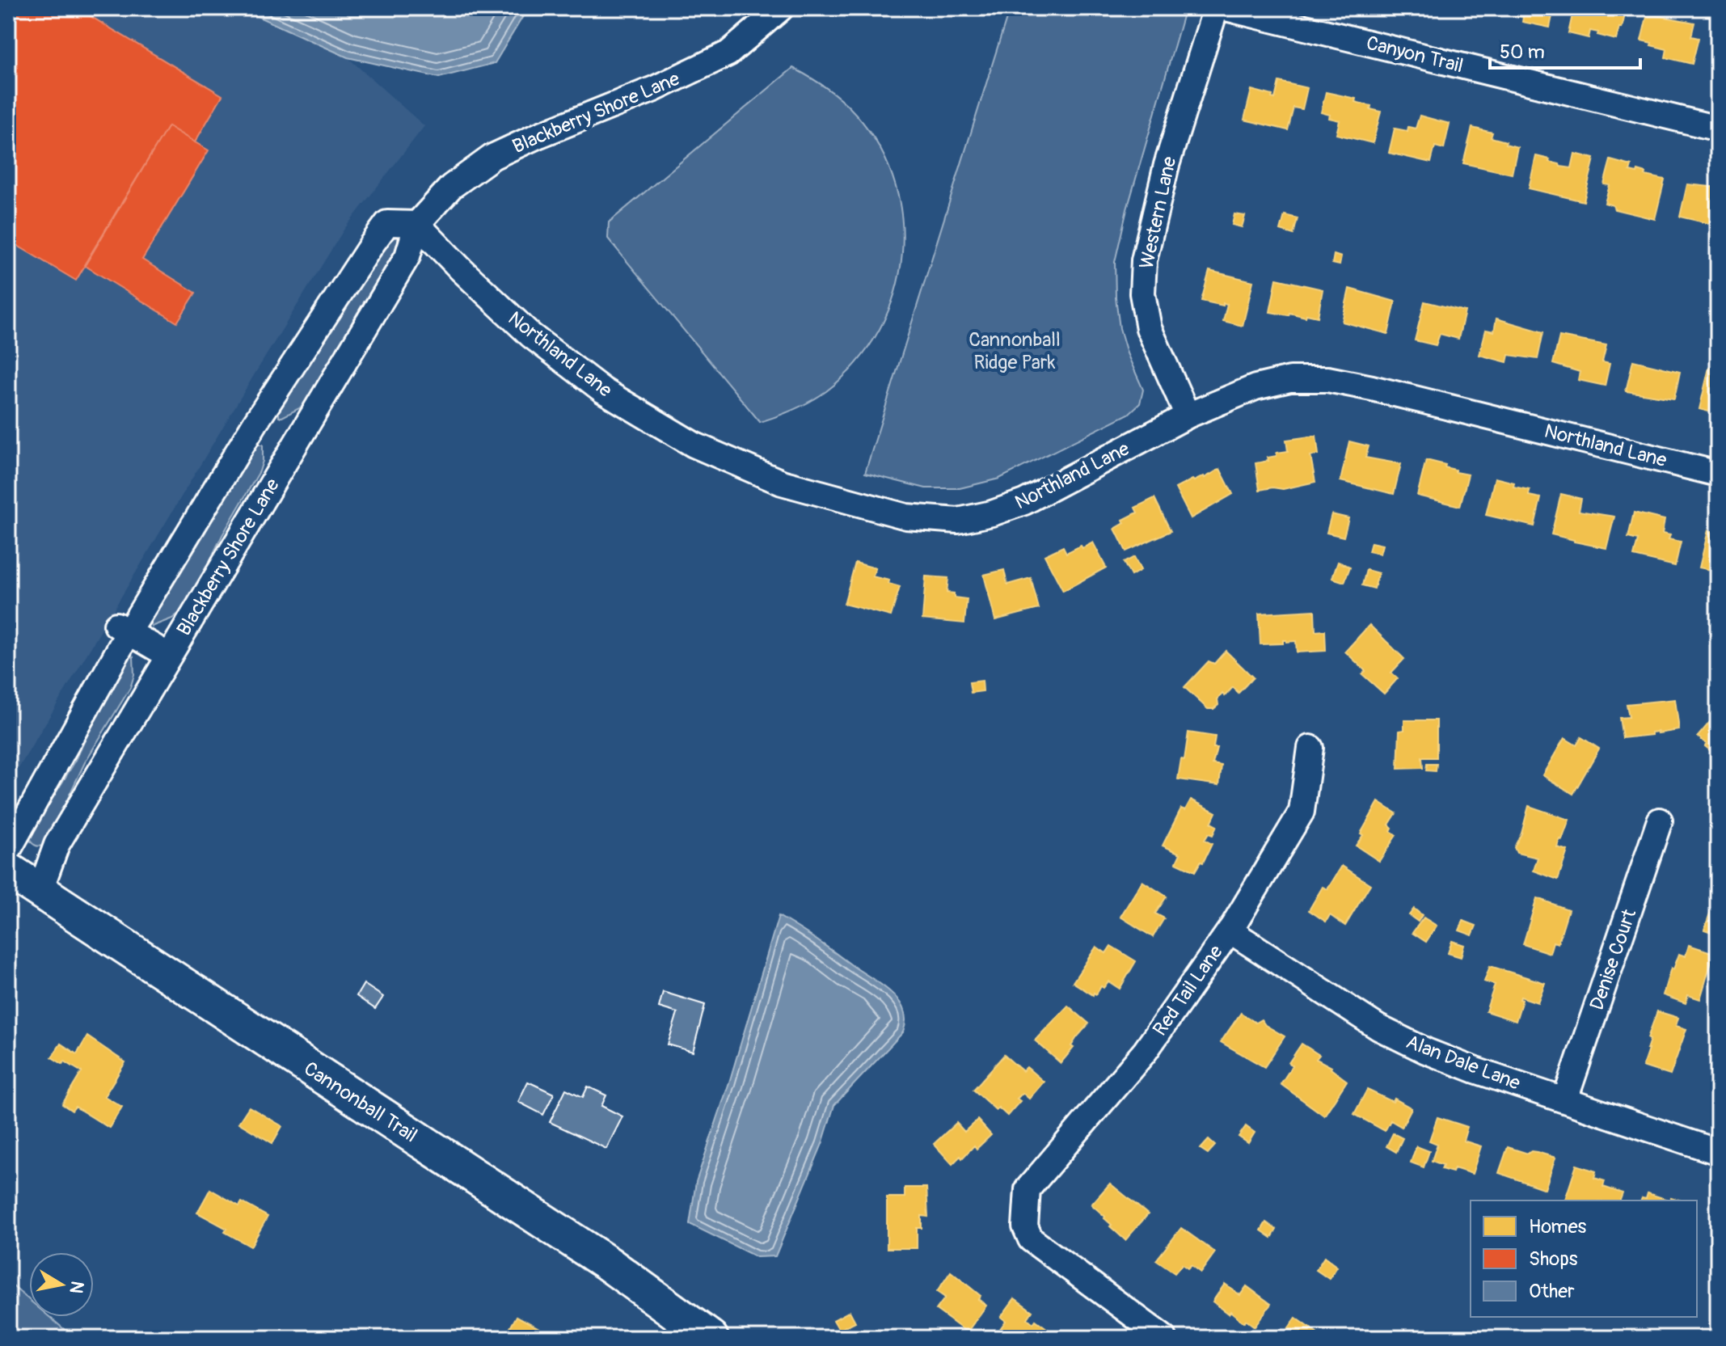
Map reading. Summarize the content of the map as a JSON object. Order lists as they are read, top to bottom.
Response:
{
  "streets": {
    "main road": ["Cannonball Trail"],
    "street": [
      "Canyon Trail",
      "Blackberry Shore Lane",
      "Western Lane",
      "Northland Lane",
      "Denise Court",
      "Red Tail Lane",
      "Alan Dale Lane"
    ]
  },
  "crossings": [
    ["Blackberry Shore Lane", "Northland Lane"],
    ["Blackberry Shore Lane", "Cannonball Trail"],
    ["Western Lane", "Northland Lane"],
    ["Denise Court", "Alan Dale Lane"],
    ["Red Tail Lane", "Alan Dale Lane"]
  ],
  "parks": ["Cannonball Ridge Park"],
  "legend": ["Homes", "Shops", "Other"],
  "scale_bar": "50 m",
  "north": "right"
}
